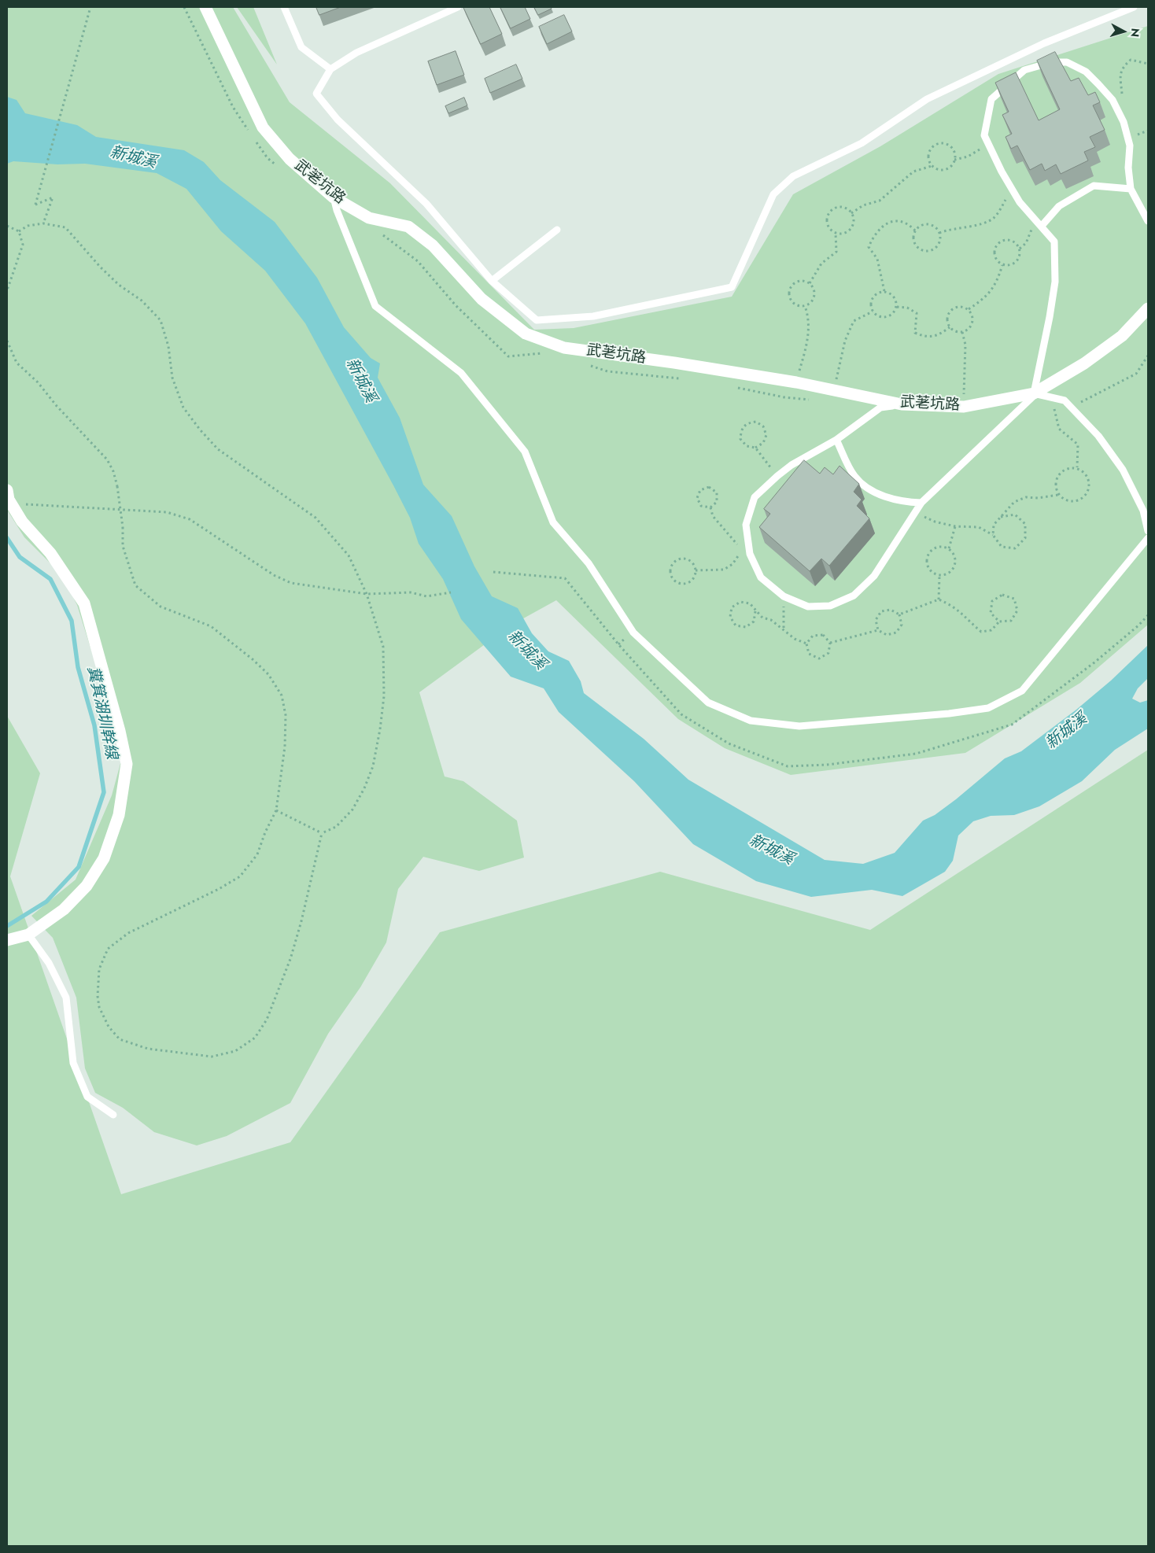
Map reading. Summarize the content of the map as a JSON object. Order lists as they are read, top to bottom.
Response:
{
  "streets": {
    "street": ["武荖坑路"]
  },
  "water": ["新城溪", "糞箕湖圳幹線"],
  "north": "right"
}
